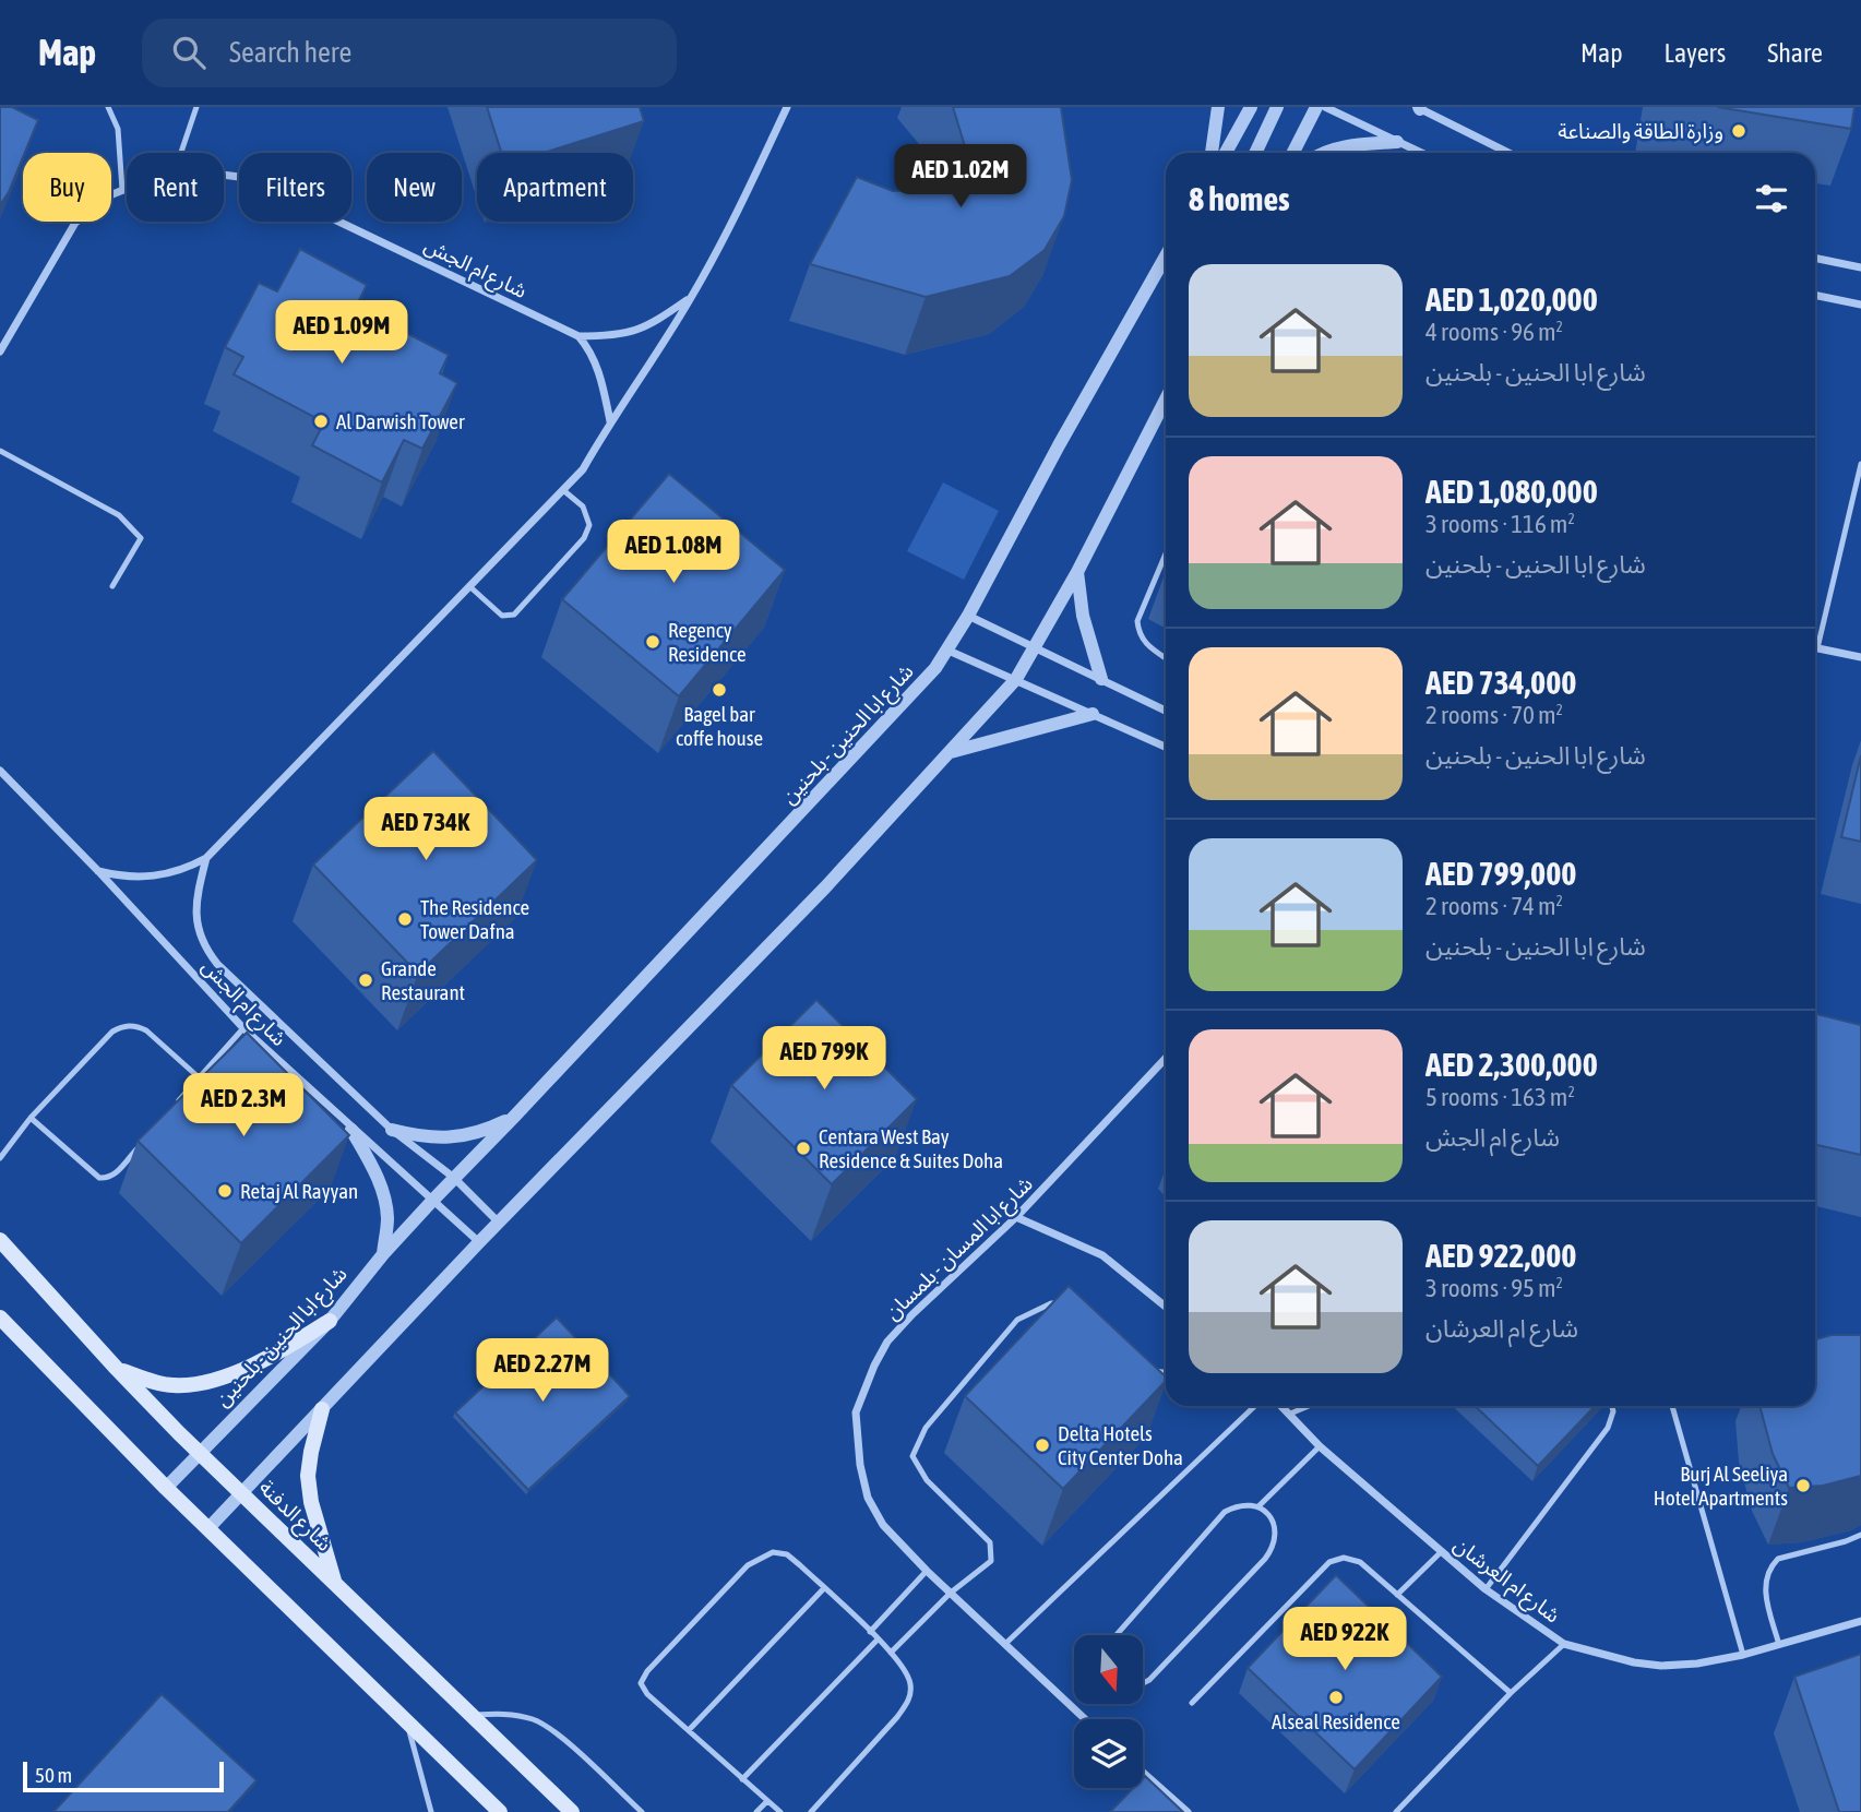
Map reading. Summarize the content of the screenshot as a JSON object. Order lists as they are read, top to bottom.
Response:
{
  "streets": {
    "main road": ["شارع الدفنة"],
    "street": [
      "شارع ام الجش",
      "شارع ابا الحنين - بلحنين",
      "شارع ابا المسان - بلمسان",
      "شارع ام العرشان"
    ]
  },
  "crossings": [
    ["شارع ام الجش", "شارع ابا الحنين - بلحنين"],
    ["شارع ابا الحنين - بلحنين", "شارع الدفنة"]
  ],
  "places": [
    "وزارة الطاقة والصناعة",
    "Al Darwish Tower",
    "Regency Residence",
    "Bagel bar coffe house",
    "The Residence Tower Dafna",
    "Grande Restaurant",
    "Centara West Bay Residence & Suites Doha",
    "Retaj Al Rayyan",
    "Delta Hotels City Center Doha",
    "Burj Al Seeliya Hotel Apartments",
    "Alseal Residence"
  ],
  "scale_bar": "50 m",
  "north": "bottom",
  "page": {
    "header": "Map",
    "search": "Search here",
    "nav": ["Map", "Layers", "Share"],
    "price": [
      "AED 1.02M",
      "AED 1.09M",
      "AED 1.08M",
      "AED 734K",
      "AED 799K",
      "AED 2.3M",
      "AED 2.27M",
      "AED 922K"
    ],
    "chip": [
      "Buy",
      "Rent",
      "Filters",
      "New",
      "Apartment"
    ],
    "heading": "8 homes",
    "list": [
      {
        "name": "AED 1,020,000",
        "note": "4 rooms · 96 m² · شارع ابا الحنين - بلحنين"
      },
      {
        "name": "AED 1,080,000",
        "note": "3 rooms · 116 m² · شارع ابا الحنين - بلحنين"
      },
      {
        "name": "AED 734,000",
        "note": "2 rooms · 70 m² · شارع ابا الحنين - بلحنين"
      },
      {
        "name": "AED 799,000",
        "note": "2 rooms · 74 m² · شارع ابا الحنين - بلحنين"
      },
      {
        "name": "AED 2,300,000",
        "note": "5 rooms · 163 m² · شارع ام الجش"
      },
      {
        "name": "AED 922,000",
        "note": "3 rooms · 95 m² · شارع ام العرشان"
      }
    ],
    "scale": "50 m"
  }
}
